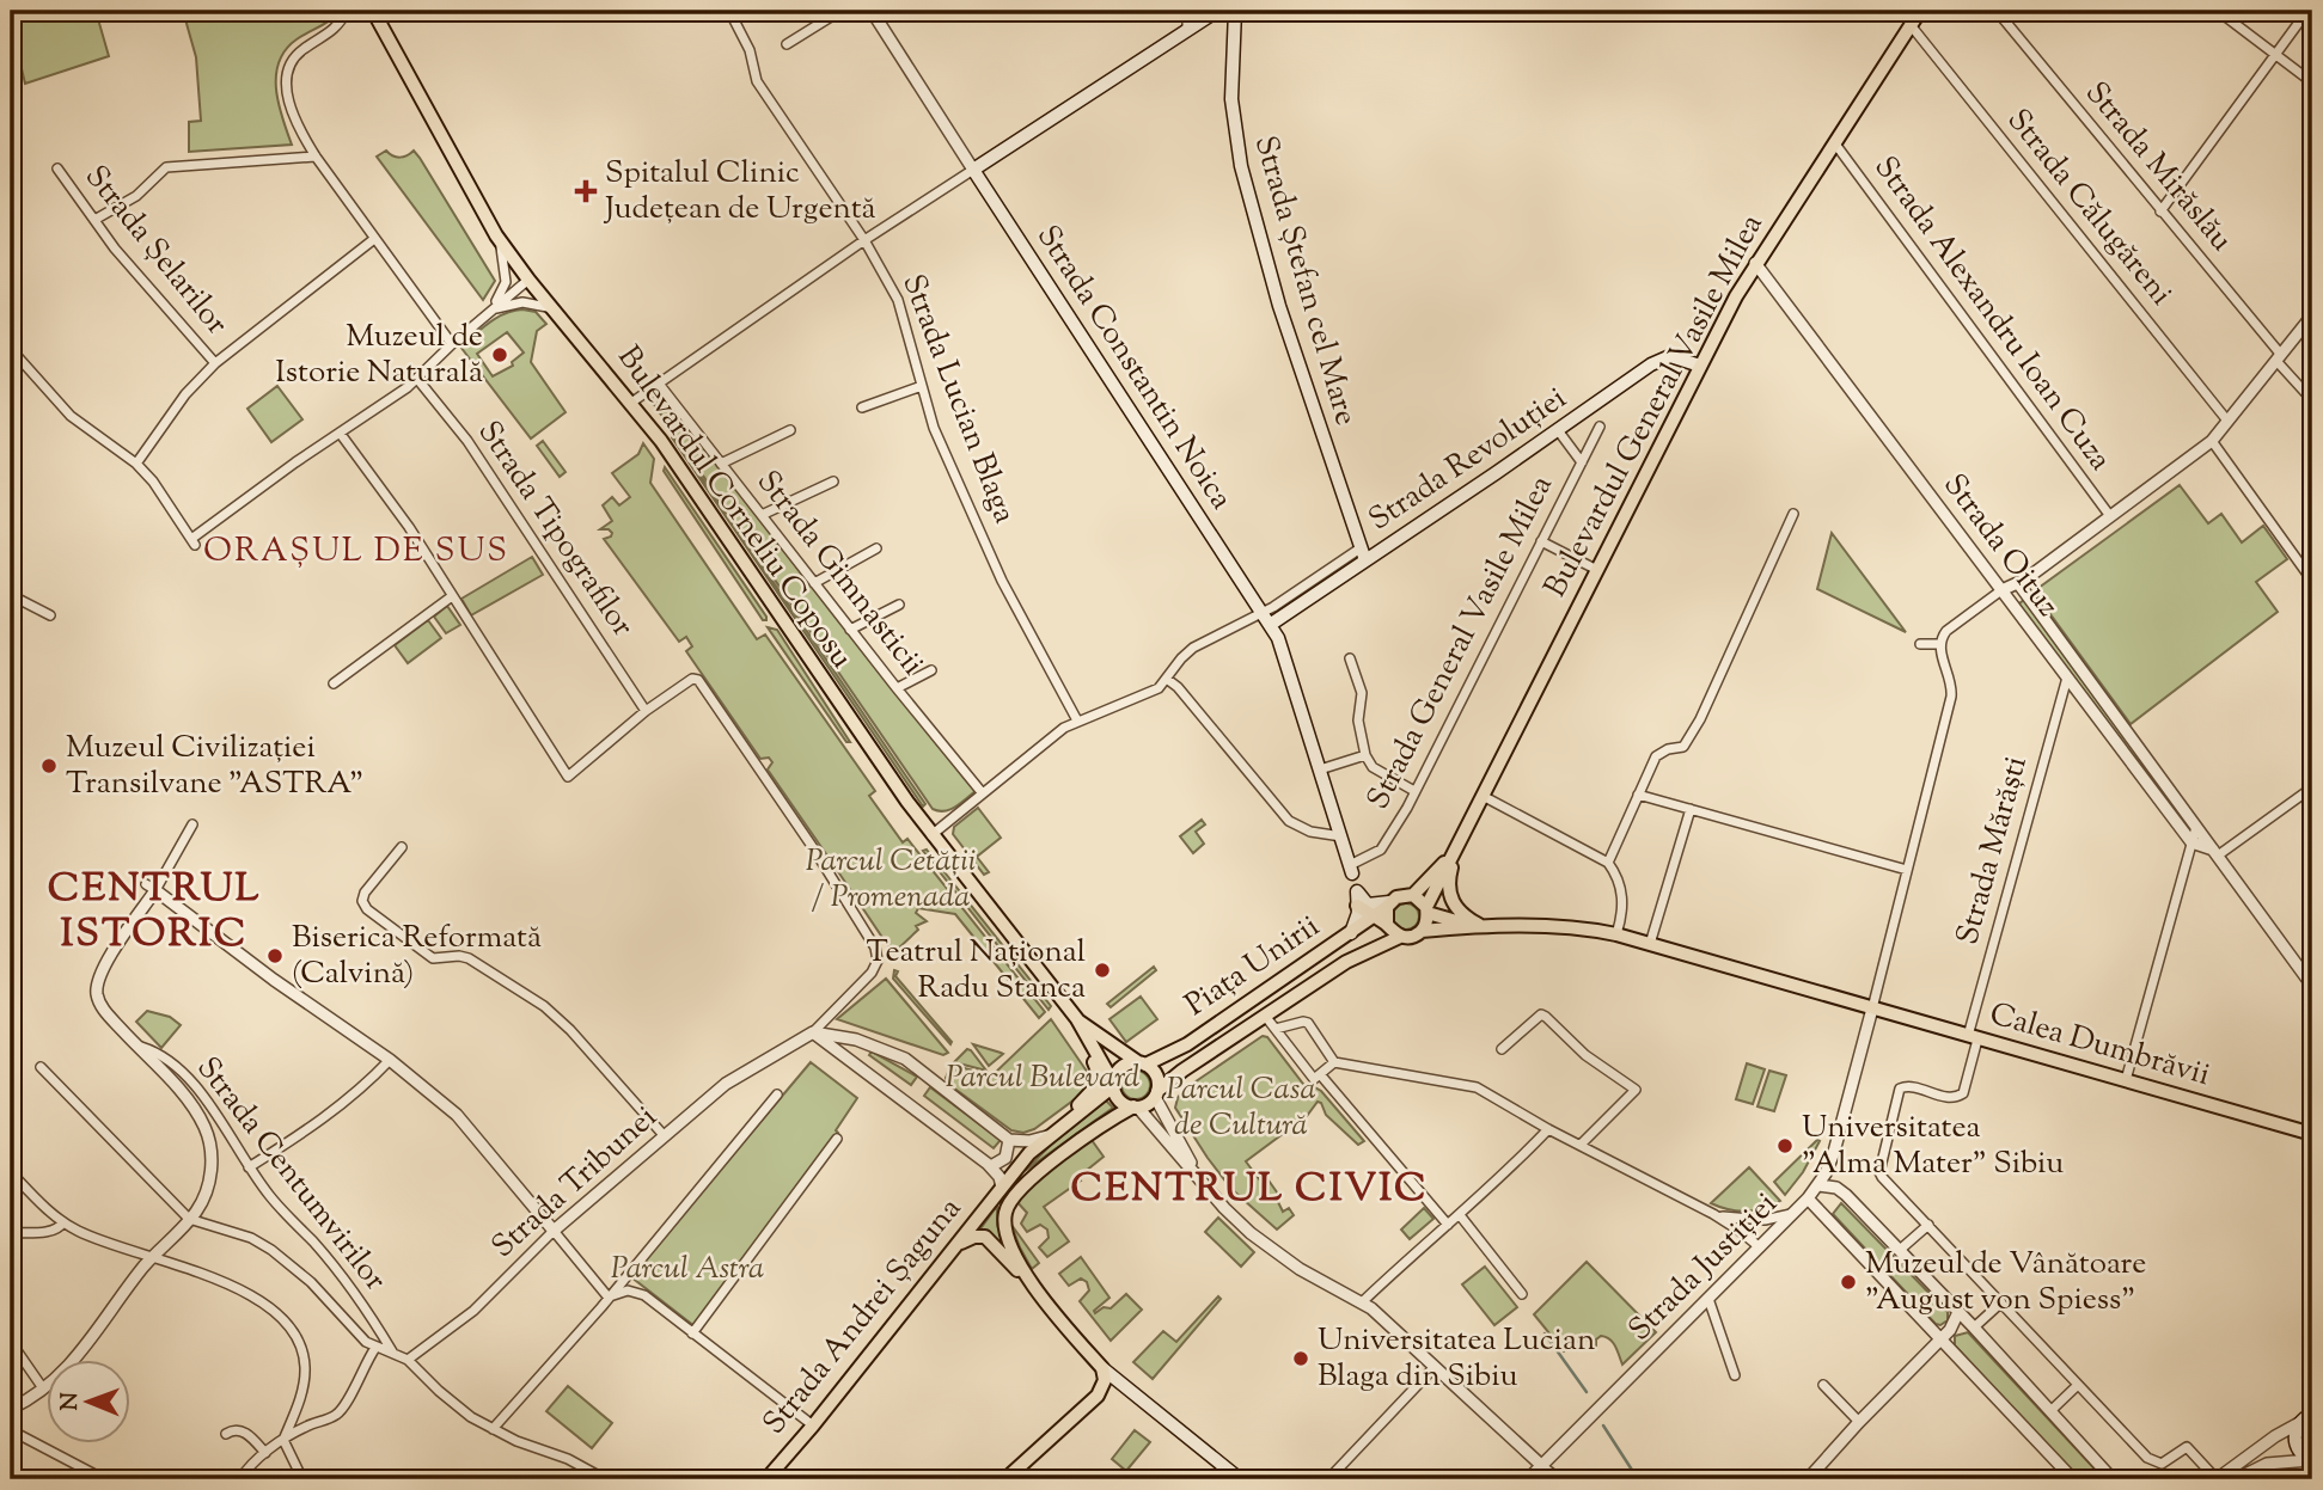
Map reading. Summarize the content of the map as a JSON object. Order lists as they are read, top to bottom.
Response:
{
  "streets": {
    "main road": [
      "Strada Ștefan cel Mare",
      "Strada Constantin Noica",
      "Bulevardul General Vasile Milea",
      "Strada Revoluției",
      "Bulevardul Corneliu Coposu",
      "Piața Unirii",
      "Calea Dumbrăvii",
      "Strada Andrei Șaguna"
    ],
    "street": [
      "Strada Mirăslău",
      "Strada Călugăreni",
      "Strada Șelarilor",
      "Strada Alexandru Ioan Cuza",
      "Strada Lucian Blaga",
      "Strada Tipografilor",
      "Strada Oituz",
      "Strada Gimnasticii",
      "Strada General Vasile Milea",
      "Strada Mărăști",
      "Strada Centumvirilor",
      "Strada Tribunei",
      "Strada Justiției"
    ]
  },
  "crossings": [
    ["Strada Călugăreni", "Bulevardul General Vasile Milea"],
    ["Strada Ștefan cel Mare", "Strada Revoluției"],
    ["Strada Alexandru Ioan Cuza", "Bulevardul General Vasile Milea"],
    ["Strada Constantin Noica", "Strada Revoluției"],
    ["Strada Constantin Noica", "Strada General Vasile Milea"],
    ["Strada Lucian Blaga", "Strada Revoluției"],
    ["Bulevardul General Vasile Milea", "Strada Revoluției"],
    ["Bulevardul General Vasile Milea", "Strada Oituz"],
    ["Bulevardul General Vasile Milea", "Piața Unirii"],
    ["Bulevardul General Vasile Milea", "Calea Dumbrăvii"],
    ["Strada Revoluției", "Bulevardul Corneliu Coposu"],
    ["Strada Revoluției", "Strada Gimnasticii"],
    ["Bulevardul Corneliu Coposu", "Piața Unirii"],
    ["Strada Oituz", "Strada Mărăști"],
    ["Strada Mărăști", "Calea Dumbrăvii"],
    ["Piața Unirii", "Calea Dumbrăvii"],
    ["Piața Unirii", "Strada Andrei Șaguna"],
    ["Calea Dumbrăvii", "Strada Justiției"]
  ],
  "districts": ["ORAȘUL DE SUS", "CENTRUL ISTORIC", "CENTRUL CIVIC"],
  "parks": [
    "Parcul Cetății / Promenada",
    "Parcul Bulevard",
    "Parcul Casa de Cultură",
    "Parcul Astra"
  ],
  "places": {
    "health": ["Spitalul Clinic Județean de Urgentă"],
    "other": [
      "Muzeul de Istorie Naturală",
      "Muzeul Civilizației Transilvane \"ASTRA\"",
      "Biserica Reformată (Calvină)",
      "Teatrul Național Radu Stanca",
      "Universitatea \"Alma Mater\" Sibiu",
      "Muzeul de Vânătoare \"August von Spiess\"",
      "Universitatea Lucian Blaga din Sibiu"
    ]
  },
  "north": "left"
}
